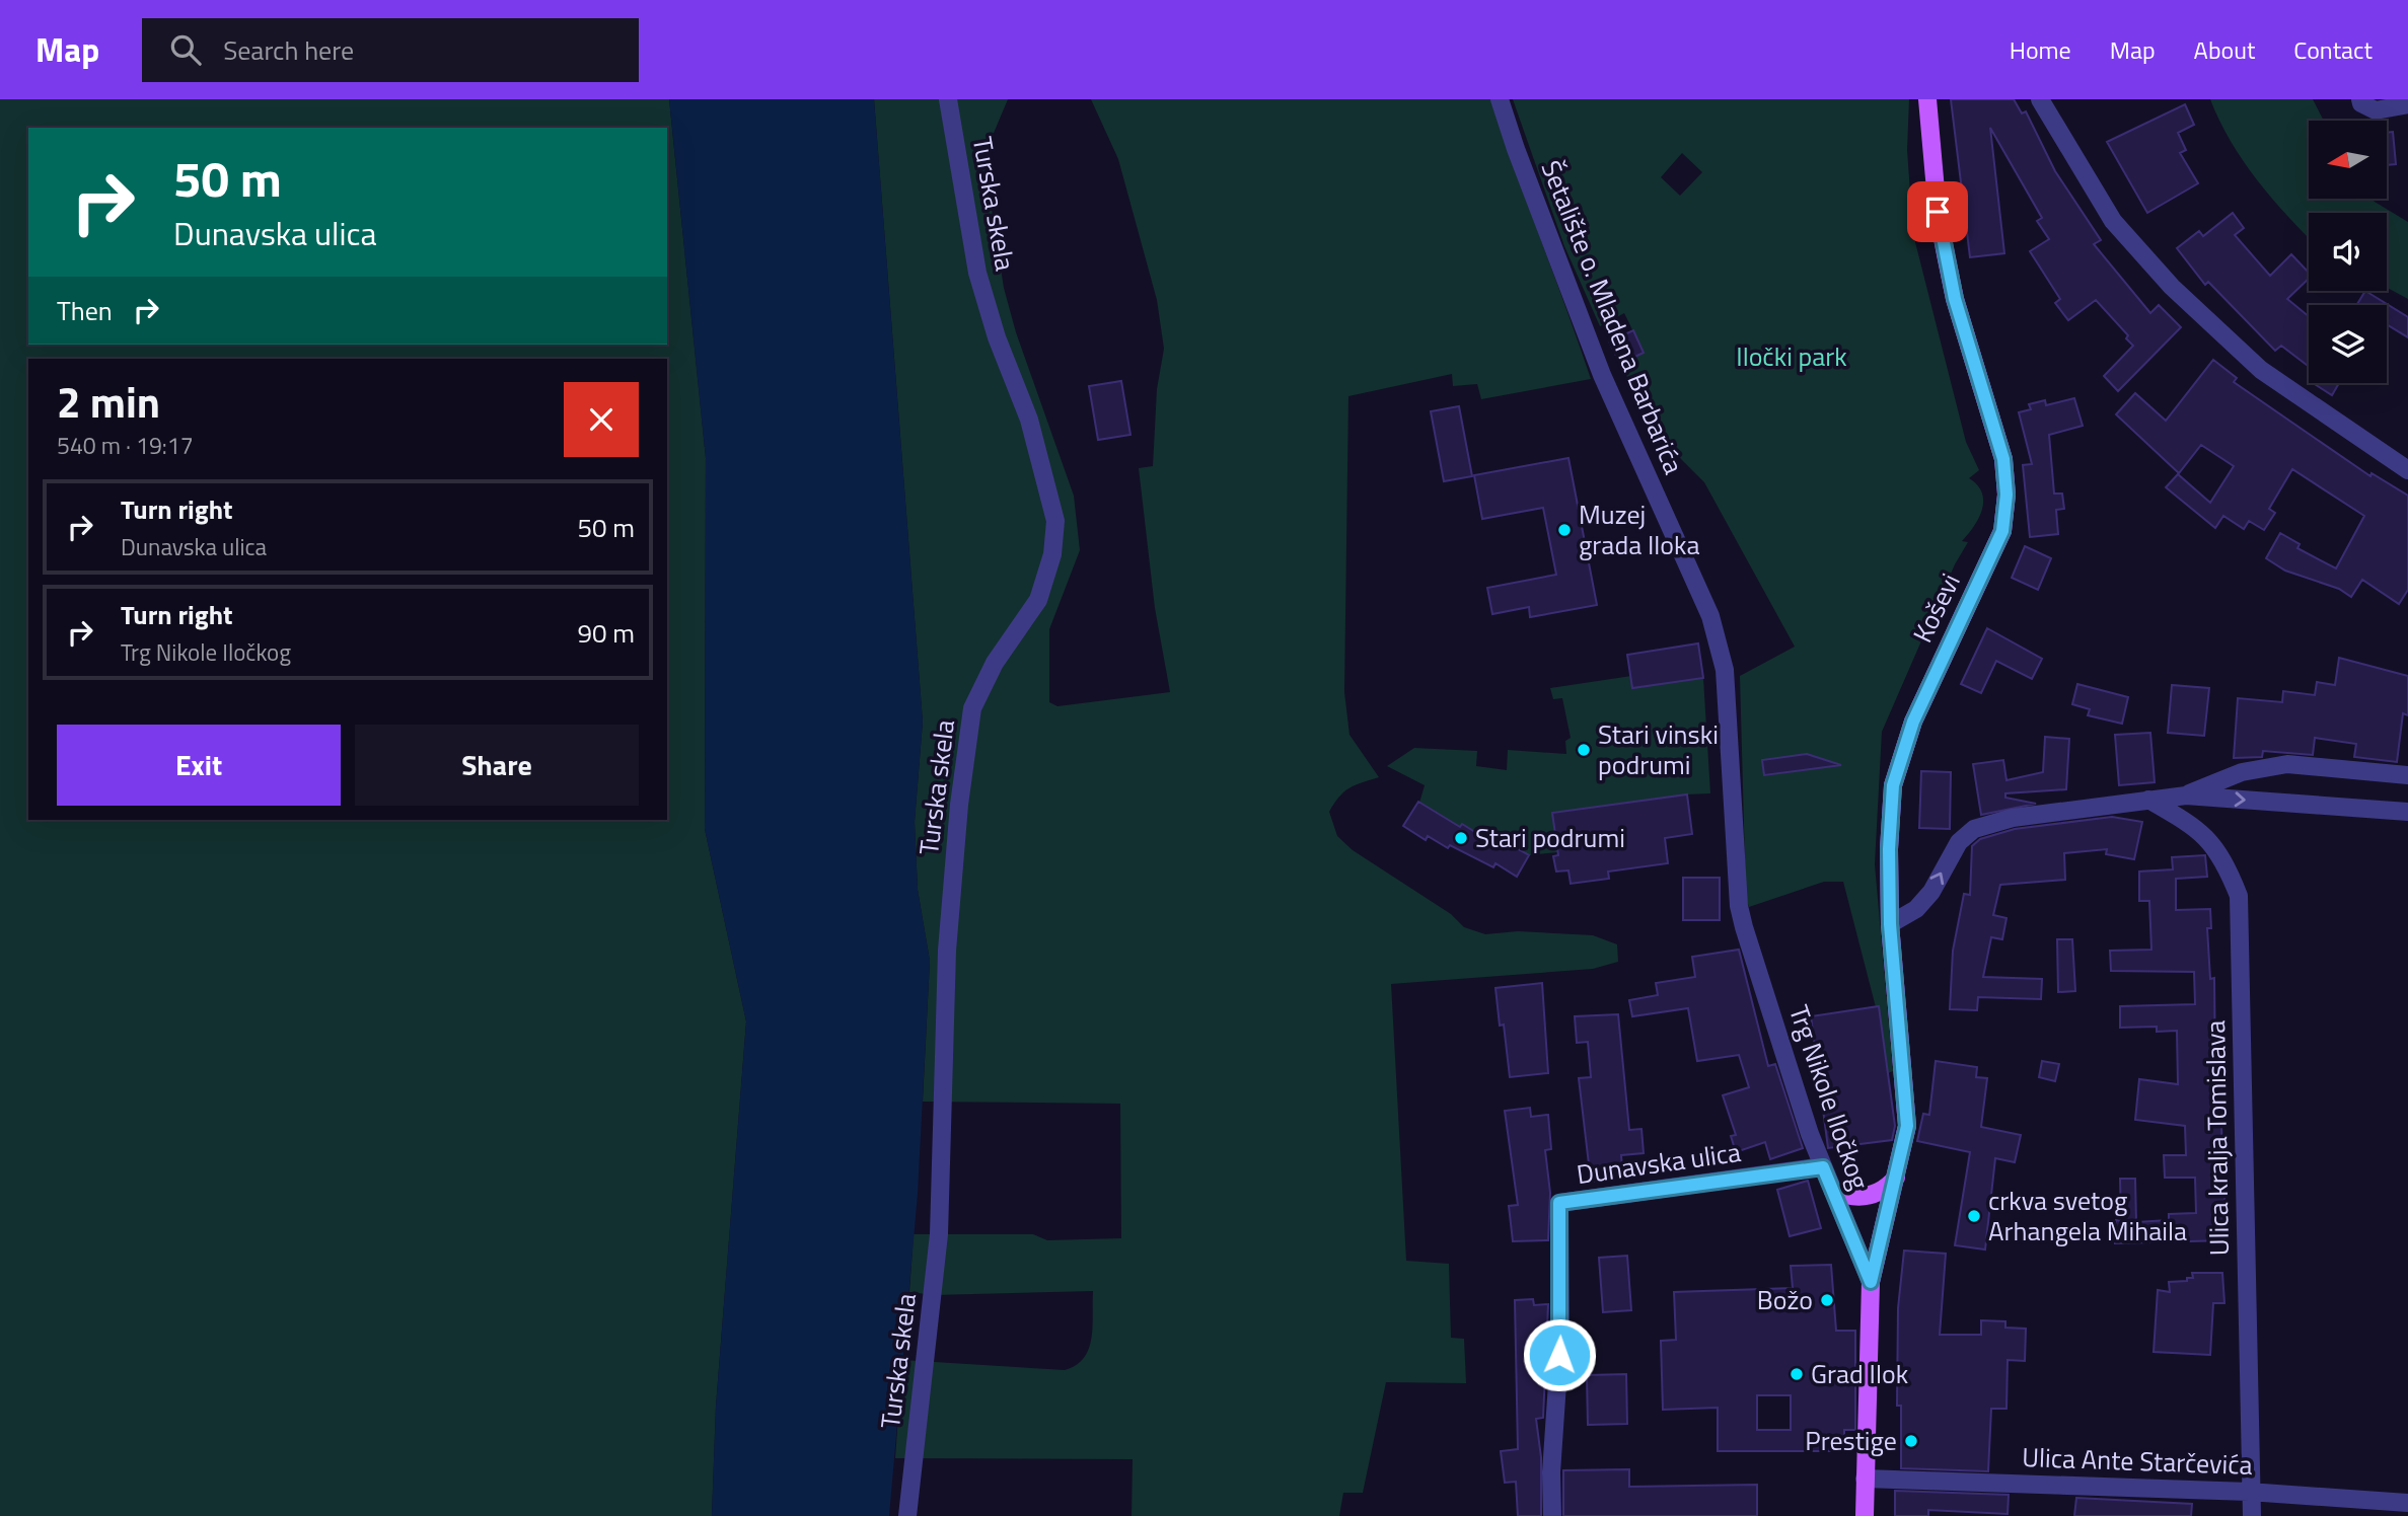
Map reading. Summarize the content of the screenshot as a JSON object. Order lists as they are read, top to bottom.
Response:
{
  "streets": {
    "main road": ["Koševi", "Trg Nikole Iločkog"],
    "street": [
      "Turska skela",
      "Šetalište o. Mladena Barbarića",
      "Ulica kralja Tomislava",
      "Dunavska ulica",
      "Ulica Ante Starčevića"
    ]
  },
  "crossings": [
    ["Šetalište o. Mladena Barbarića", "Trg Nikole Iločkog"],
    ["Koševi", "Trg Nikole Iločkog"],
    ["Trg Nikole Iločkog", "Dunavska ulica"],
    ["Trg Nikole Iločkog", "Ulica Ante Starčevića"],
    ["Ulica kralja Tomislava", "Ulica Ante Starčevića"]
  ],
  "parks": ["Iločki park"],
  "places": [
    "Muzej grada Iloka",
    "Stari vinski podrumi",
    "Stari podrumi",
    "crkva svetog Arhangela Mihaila",
    "Božo",
    "Grad Ilok",
    "Prestige"
  ],
  "north": "left",
  "page": {
    "header": "Map",
    "search": "Search here",
    "nav": [
      "Home",
      "Map",
      "About",
      "Contact"
    ],
    "turn": ["50 m", "Dunavska ulica"],
    "then": "Then",
    "heading": ["2 min", "540 m · 19:17"],
    "list": [
      {
        "name": "Turn right",
        "note": "Dunavska ulica",
        "value": "50 m"
      },
      {
        "name": "Turn right",
        "note": "Trg Nikole Iločkog",
        "value": "90 m"
      }
    ],
    "buttons": ["Exit", "Share"]
  }
}
